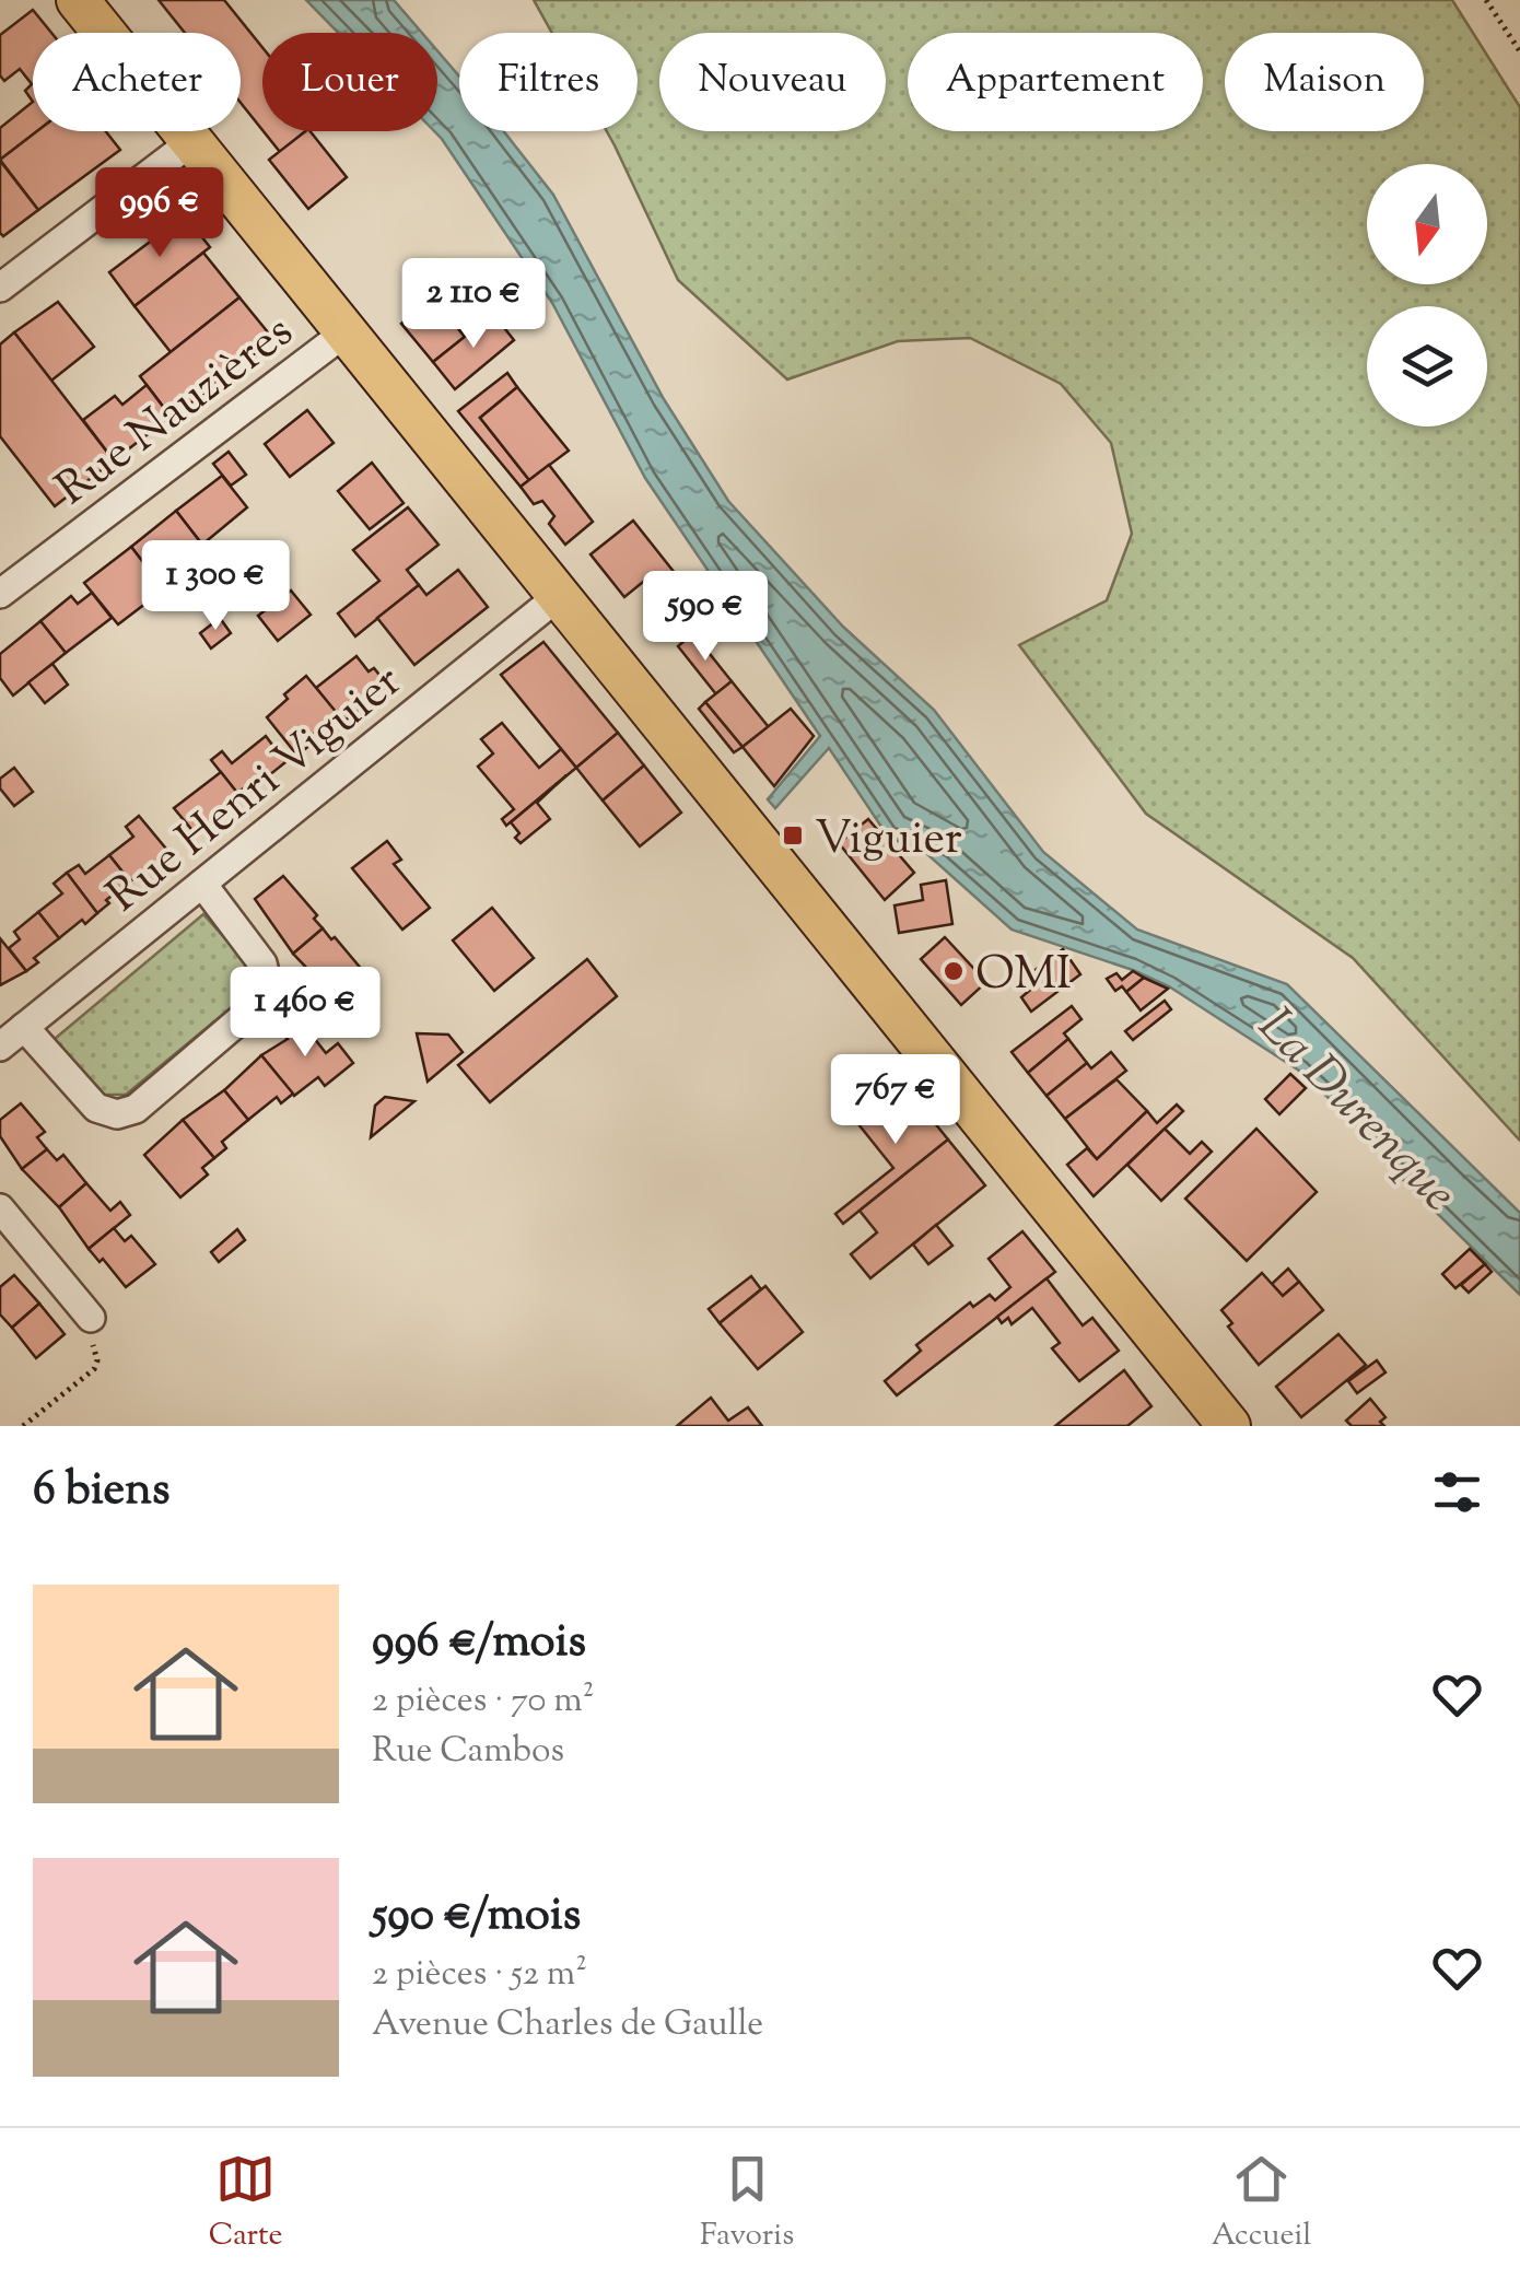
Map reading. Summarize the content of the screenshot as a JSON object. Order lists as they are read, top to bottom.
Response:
{
  "streets": {
    "street": ["Rue Nauzières", "Rue Henri Viguier"]
  },
  "water": ["La Durenque"],
  "places": {
    "transit": ["Viguier"],
    "other": ["OMI"]
  },
  "north": "bottom",
  "page": {
    "chip": [
      "Acheter",
      "Louer",
      "Filtres",
      "Nouveau",
      "Appartement",
      "Maison"
    ],
    "price": [
      "996 €",
      "2 110 €",
      "1 300 €",
      "590 €",
      "1 460 €",
      "767 €"
    ],
    "heading": "6 biens",
    "list": [
      {
        "name": "996 €/mois",
        "note": "2 pièces · 70 m² · Rue Cambos"
      },
      {
        "name": "590 €/mois",
        "note": "2 pièces · 52 m² · Avenue Charles de Gaulle"
      }
    ],
    "tabs": ["Carte", "Favoris", "Accueil"]
  }
}
